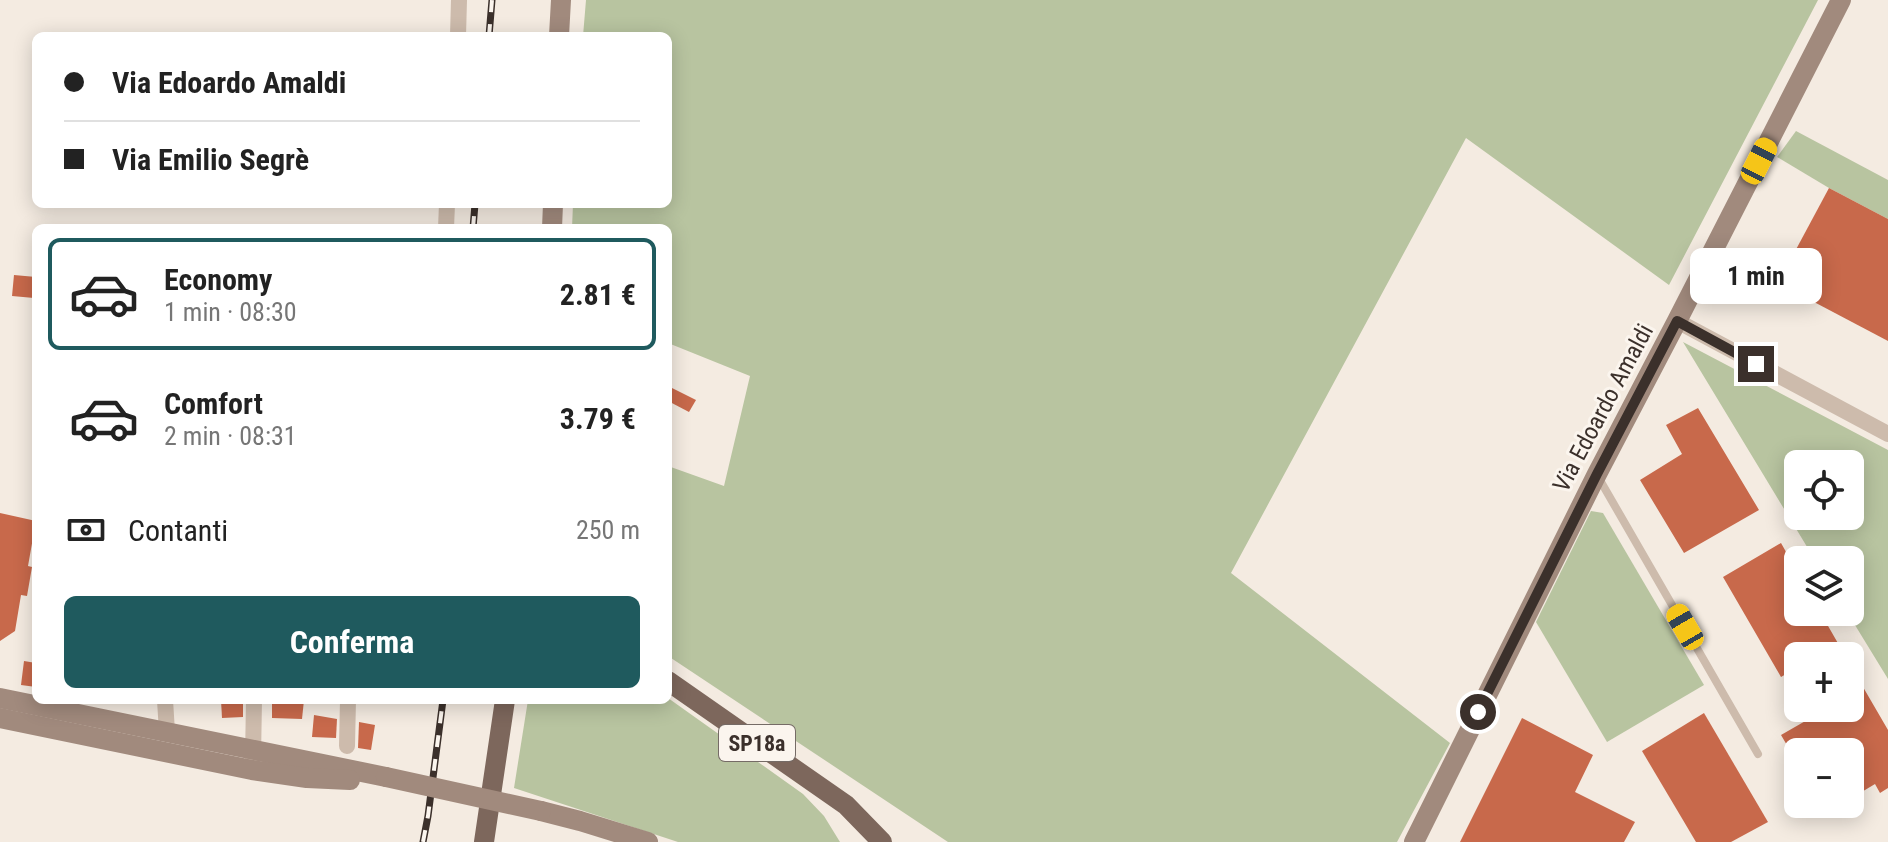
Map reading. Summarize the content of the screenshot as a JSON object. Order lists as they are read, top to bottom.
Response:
{
  "streets": {
    "main road": ["SP18a"],
    "street": ["Via Edoardo Amaldi"]
  },
  "page": {
    "banner": ["Via Edoardo Amaldi", "Via Emilio Segrè"],
    "list": [
      {
        "name": "Economy",
        "note": "1 min · 08:30",
        "value": "2.81 €"
      },
      {
        "name": "Comfort",
        "note": "2 min · 08:31",
        "value": "3.79 €"
      }
    ],
    "bubble": "1 min",
    "map_buttons": ["+", "−"],
    "pay": ["Contanti", "250 m"],
    "buttons": "Conferma"
  }
}
